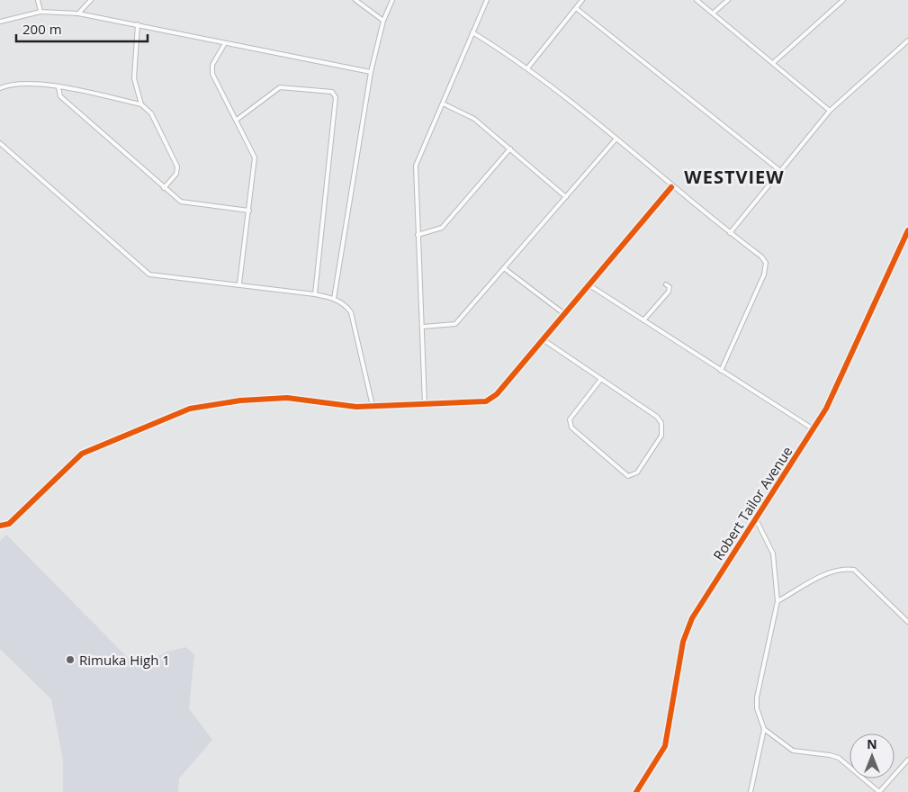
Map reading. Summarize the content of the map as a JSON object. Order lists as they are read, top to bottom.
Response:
{
  "streets": {
    "street": ["Robert Tailor Avenue"]
  },
  "districts": ["WESTVIEW"],
  "places": ["Rimuka High 1"],
  "scale_bar": "200 m",
  "north": "top"
}
